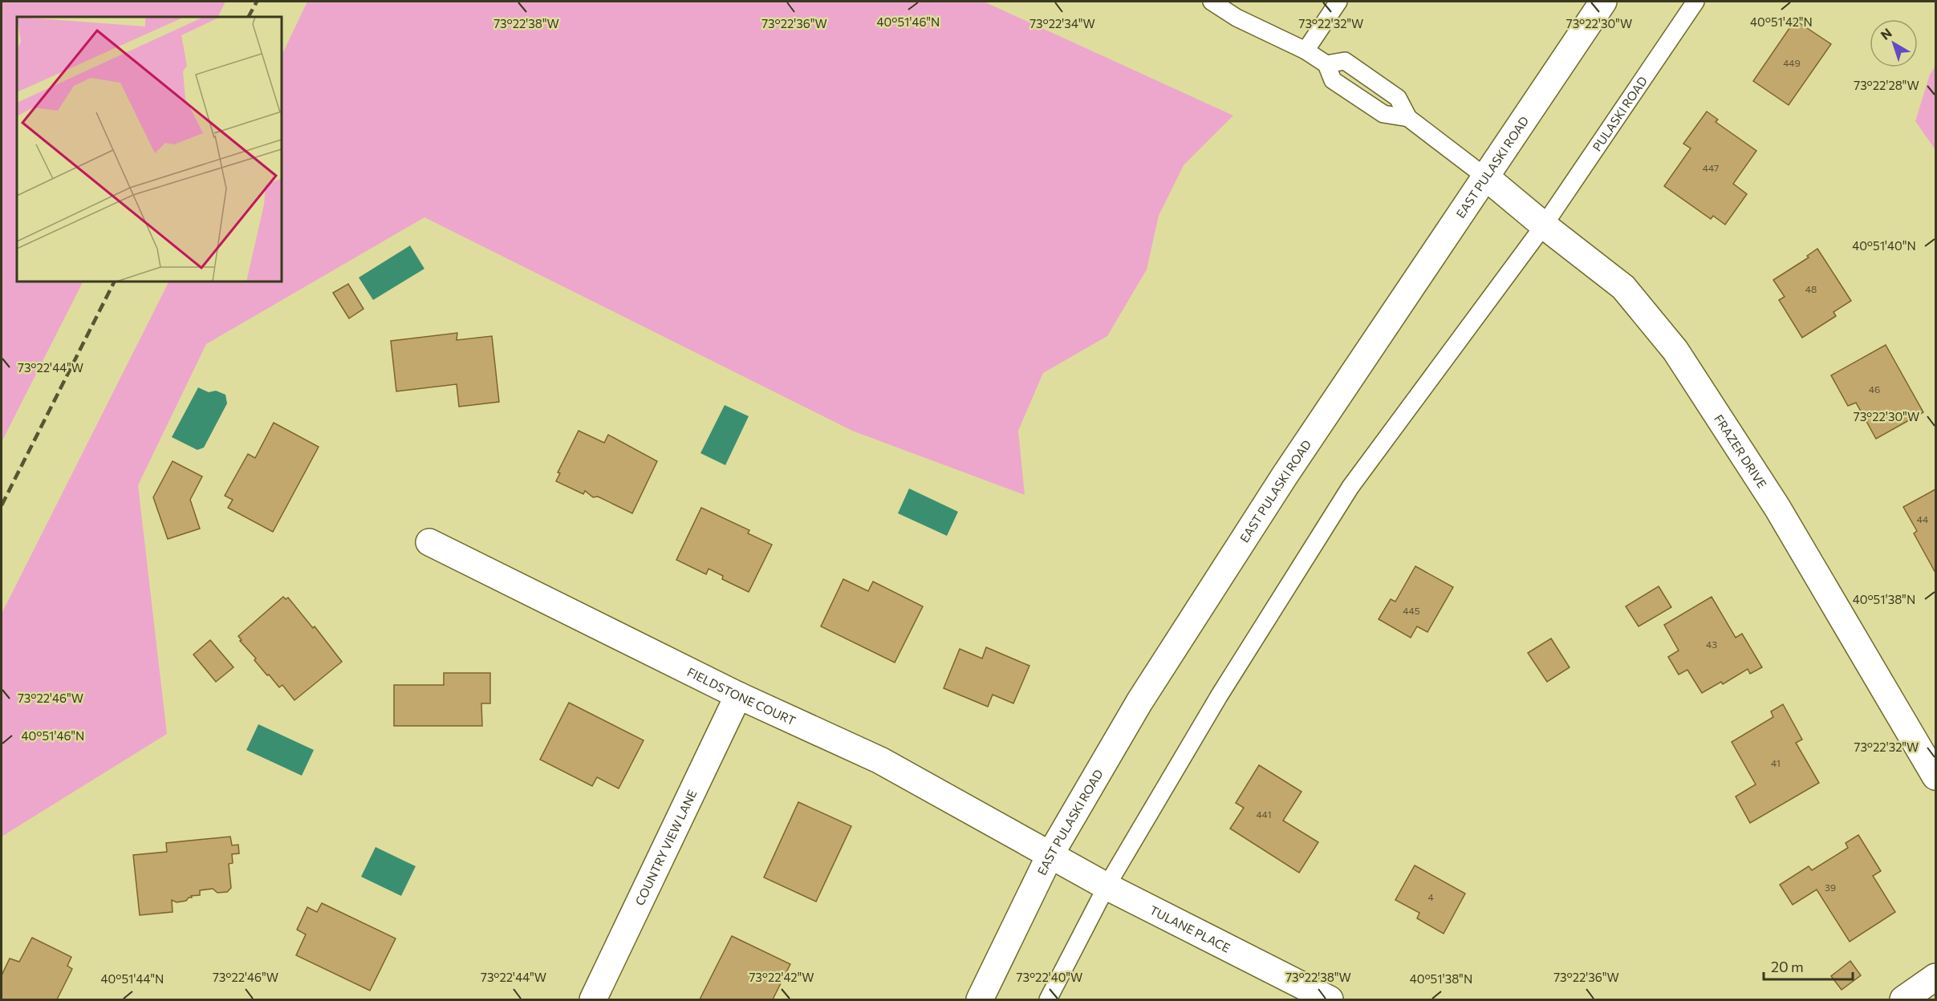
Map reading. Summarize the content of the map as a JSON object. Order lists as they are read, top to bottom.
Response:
{
  "streets": {
    "street": [
      "EAST PULASKI ROAD",
      "FRAZER DRIVE",
      "FIELDSTONE COURT",
      "COUNTRY VIEW LANE",
      "TULANE PLACE"
    ],
    "lane": ["PULASKI ROAD"]
  },
  "crossings": [
    ["PULASKI ROAD", "FRAZER DRIVE"],
    ["PULASKI ROAD", "TULANE PLACE"],
    ["EAST PULASKI ROAD", "FRAZER DRIVE"],
    ["EAST PULASKI ROAD", "FIELDSTONE COURT"],
    ["EAST PULASKI ROAD", "TULANE PLACE"],
    ["FIELDSTONE COURT", "COUNTRY VIEW LANE"],
    ["FIELDSTONE COURT", "TULANE PLACE"]
  ],
  "house_numbers": [
    "449",
    "447",
    "48",
    "46",
    "44",
    "445",
    "43",
    "41",
    "441",
    "39",
    "4"
  ],
  "scale_bar": "20 m",
  "north": "top left",
  "coordinates": [
    "40°51'46\"N",
    "40°51'42\"N",
    "73°22'38\"W",
    "73°22'34\"W",
    "73°22'32\"W",
    "73°22'30\"W",
    "73°22'36\"W",
    "73°22'28\"W",
    "40°51'40\"N",
    "73°22'44\"W",
    "40°51'38\"N",
    "73°22'46\"W",
    "73°22'42\"W",
    "73°22'40\"W",
    "40°51'44\"N"
  ]
}
